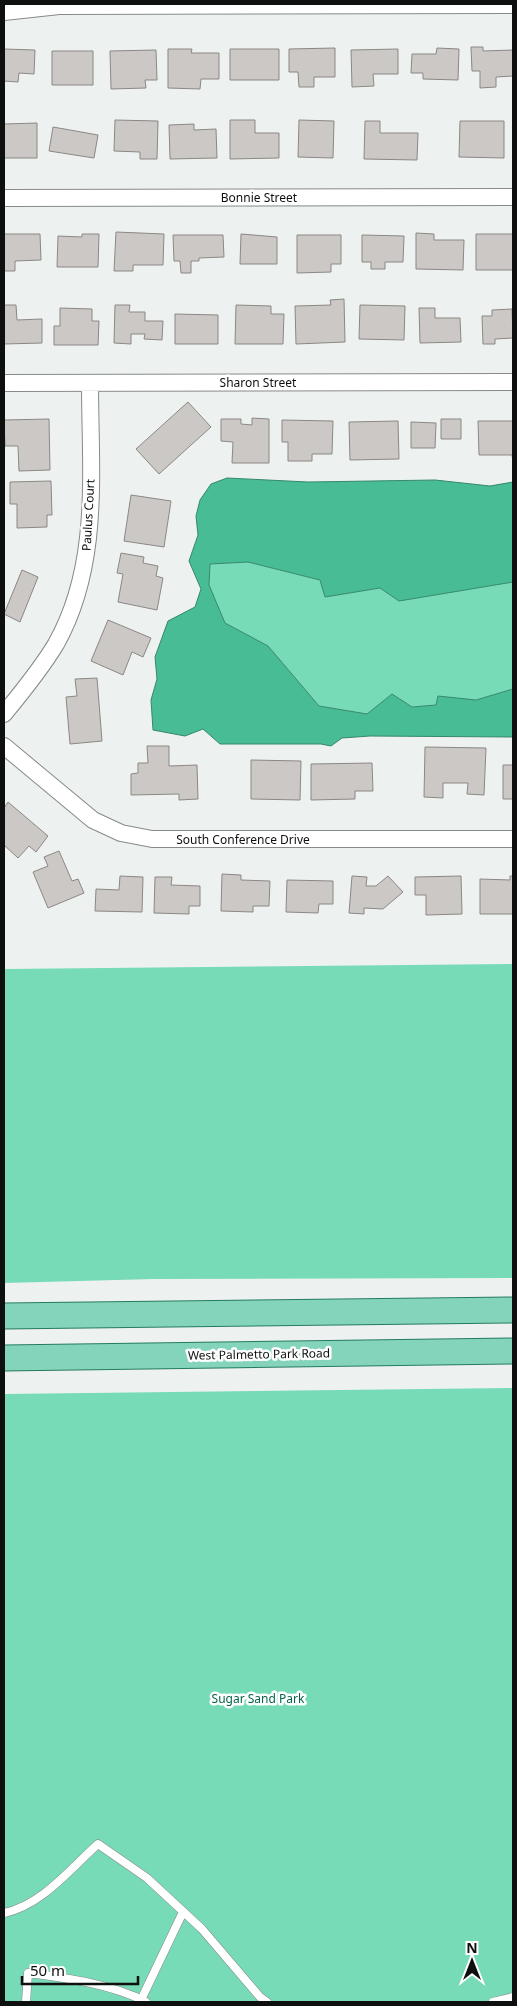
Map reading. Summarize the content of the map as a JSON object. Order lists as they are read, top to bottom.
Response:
{
  "streets": {
    "main road": ["West Palmetto Park Road"],
    "street": [
      "Bonnie Street",
      "Sharon Street",
      "Paulus Court",
      "South Conference Drive"
    ]
  },
  "crossings": [
    ["Sharon Street", "Paulus Court"]
  ],
  "parks": ["Sugar Sand Park"],
  "scale_bar": "50 m",
  "north": "top"
}
